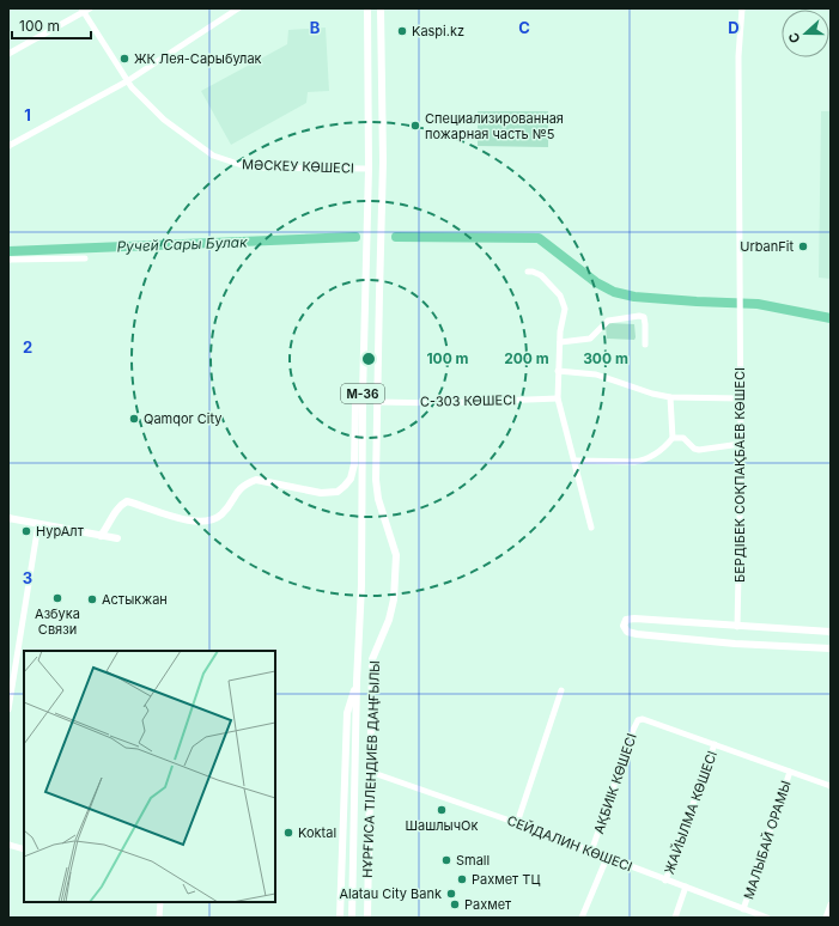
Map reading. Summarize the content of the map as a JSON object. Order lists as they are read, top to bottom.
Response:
{
  "streets": {
    "main road": ["МӘСКЕУ КӨШЕСІ", "M-36", "НҰРҒИСА ТІЛЕНДИЕВ ДАҢҒЫЛЫ"],
    "street": [
      "С-303 КӨШЕСІ",
      "БЕРДІБЕК СОҚПАҚБАЕВ КӨШЕСІ",
      "АҚБИІК КӨШЕСІ",
      "ЖАЙЫЛМА КӨШЕСІ",
      "МАЛЫБАЙ ОРАМЫ",
      "СЕЙДАЛИН КӨШЕСІ"
    ]
  },
  "crossings": [
    ["МӘСКЕУ КӨШЕСІ", "M-36"],
    ["МӘСКЕУ КӨШЕСІ", "НҰРҒИСА ТІЛЕНДИЕВ ДАҢҒЫЛЫ"],
    ["M-36", "НҰРҒИСА ТІЛЕНДИЕВ ДАҢҒЫЛЫ"],
    ["С-303 КӨШЕСІ", "НҰРҒИСА ТІЛЕНДИЕВ ДАҢҒЫЛЫ"],
    ["НҰРҒИСА ТІЛЕНДИЕВ ДАҢҒЫЛЫ", "СЕЙДАЛИН КӨШЕСІ"],
    ["АҚБИІК КӨШЕСІ", "ЖАЙЫЛМА КӨШЕСІ"],
    ["АҚБИІК КӨШЕСІ", "СЕЙДАЛИН КӨШЕСІ"],
    ["ЖАЙЫЛМА КӨШЕСІ", "СЕЙДАЛИН КӨШЕСІ"],
    ["МАЛЫБАЙ ОРАМЫ", "СЕЙДАЛИН КӨШЕСІ"]
  ],
  "water": ["Ручей Сары Булак"],
  "places": [
    "Kaspi.kz",
    "ЖК Лея-Сарыбулак",
    "Специализированная пожарная часть №5",
    "UrbanFit",
    "Qamqor City",
    "НурАлт",
    "Азбука Связи",
    "Астыкжан",
    "ШашлычОк",
    "Koktal",
    "Small",
    "Рахмет ТЦ",
    "Alatau City Bank",
    "Рахмет"
  ],
  "scale_bar": "100 m",
  "north": "left",
  "grid": {
    "columns": ["B", "C", "D"],
    "rows": ["1", "2", "3"]
  },
  "rings": ["100 m", "200 m", "300 m"]
}
